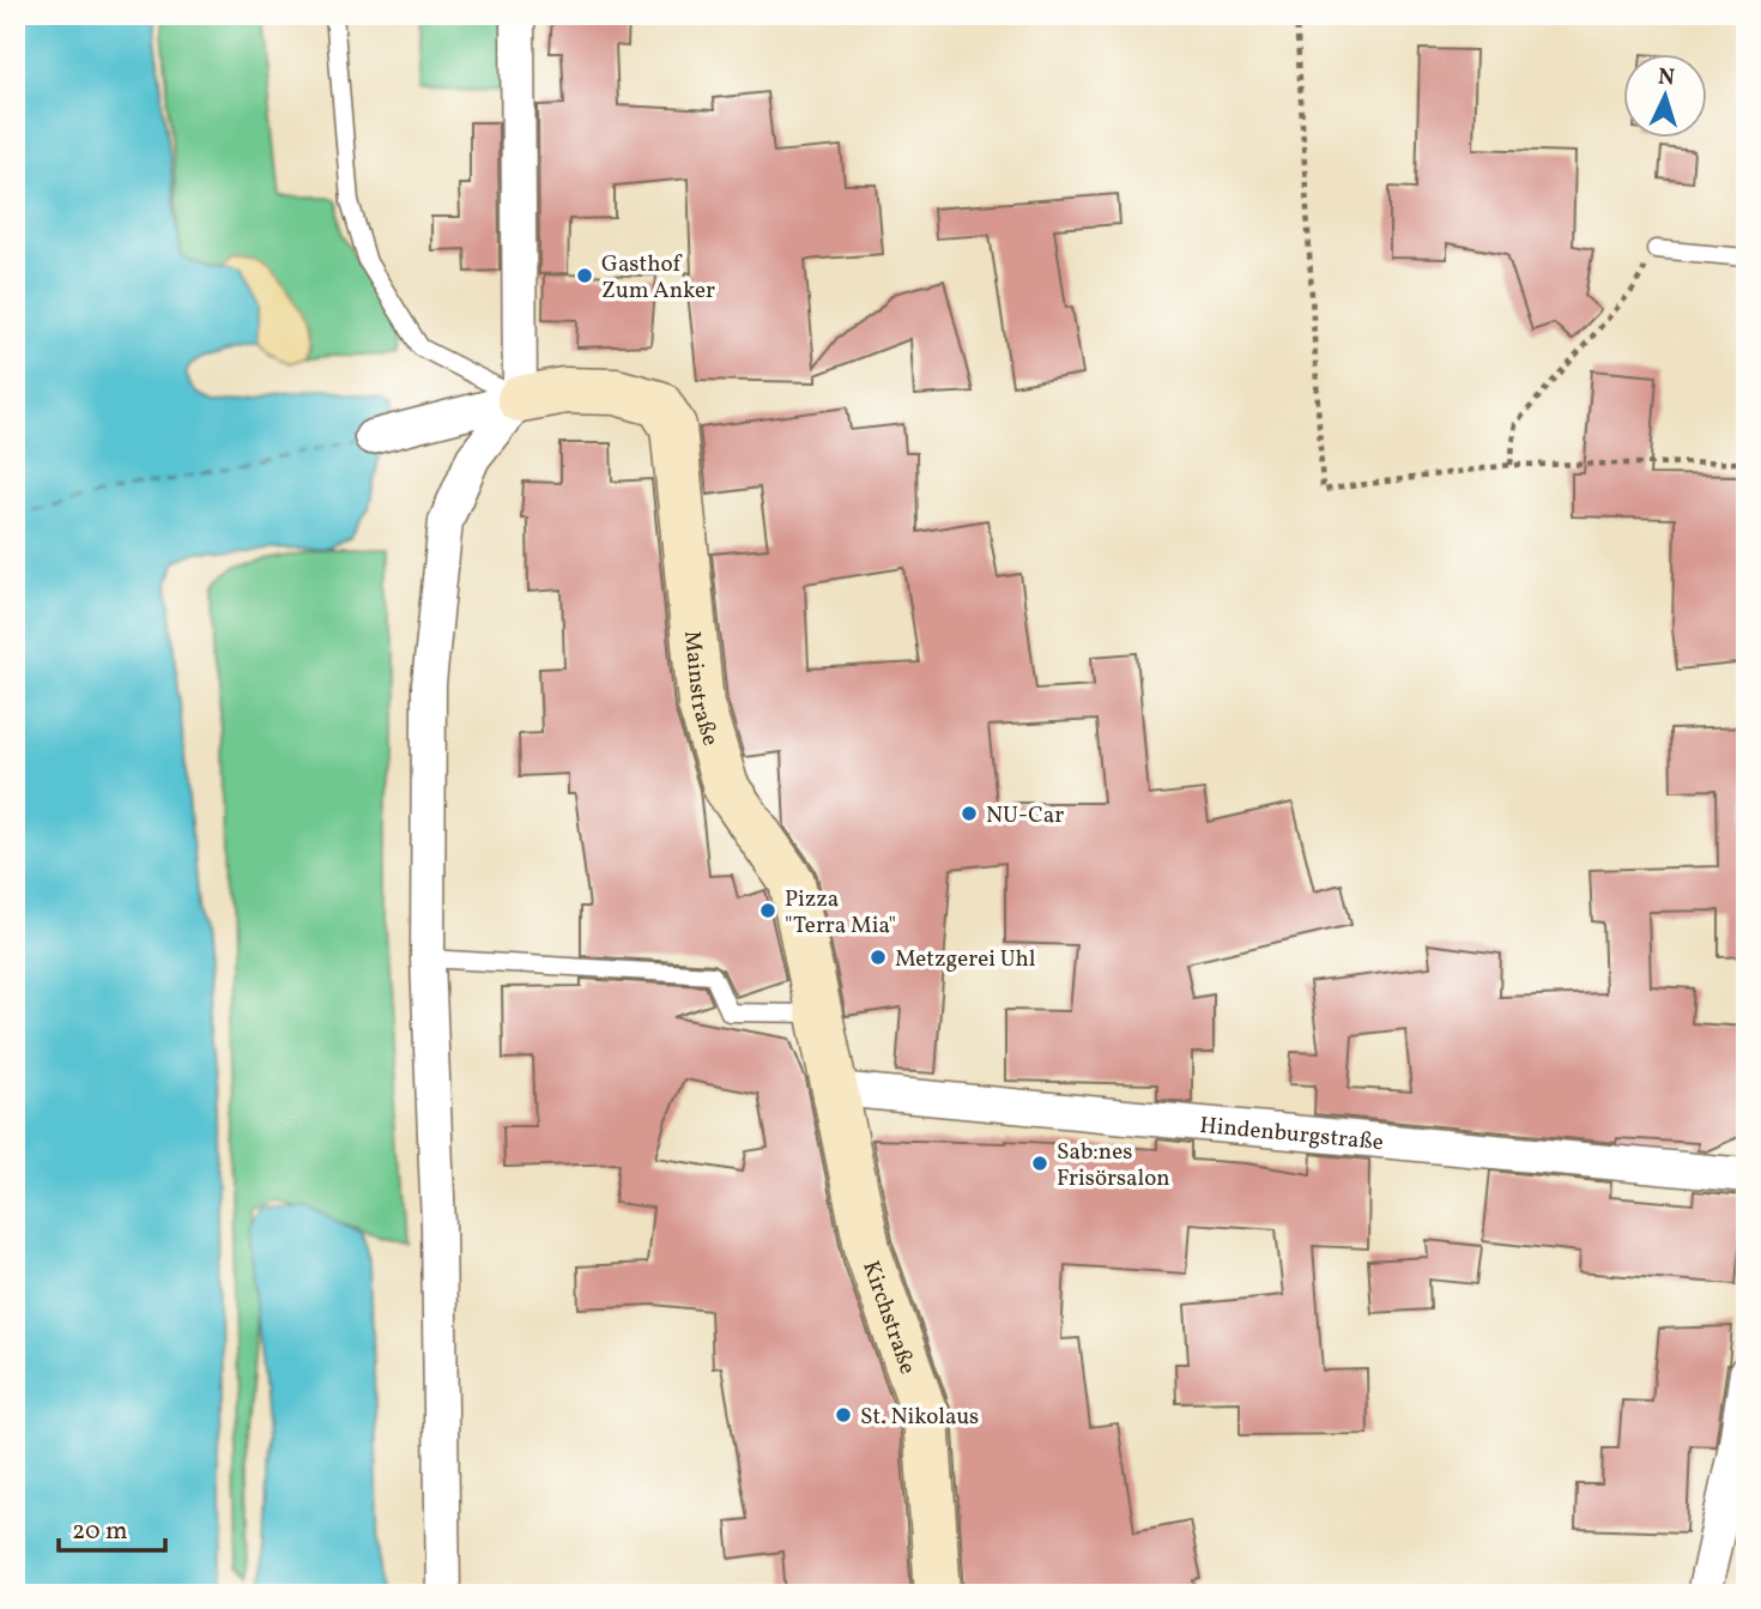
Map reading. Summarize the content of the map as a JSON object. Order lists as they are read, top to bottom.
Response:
{
  "streets": {
    "street": ["Mainstraße", "Hindenburgstraße", "Kirchstraße"]
  },
  "crossings": [
    ["Mainstraße", "Hindenburgstraße"],
    ["Mainstraße", "Kirchstraße"],
    ["Hindenburgstraße", "Kirchstraße"]
  ],
  "places": [
    "Gasthof Zum Anker",
    "NU-Car",
    "Pizza \"Terra Mia\"",
    "Metzgerei Uhl",
    "Sab:nes Frisörsalon",
    "St. Nikolaus"
  ],
  "scale_bar": "20 m",
  "north": "top"
}
